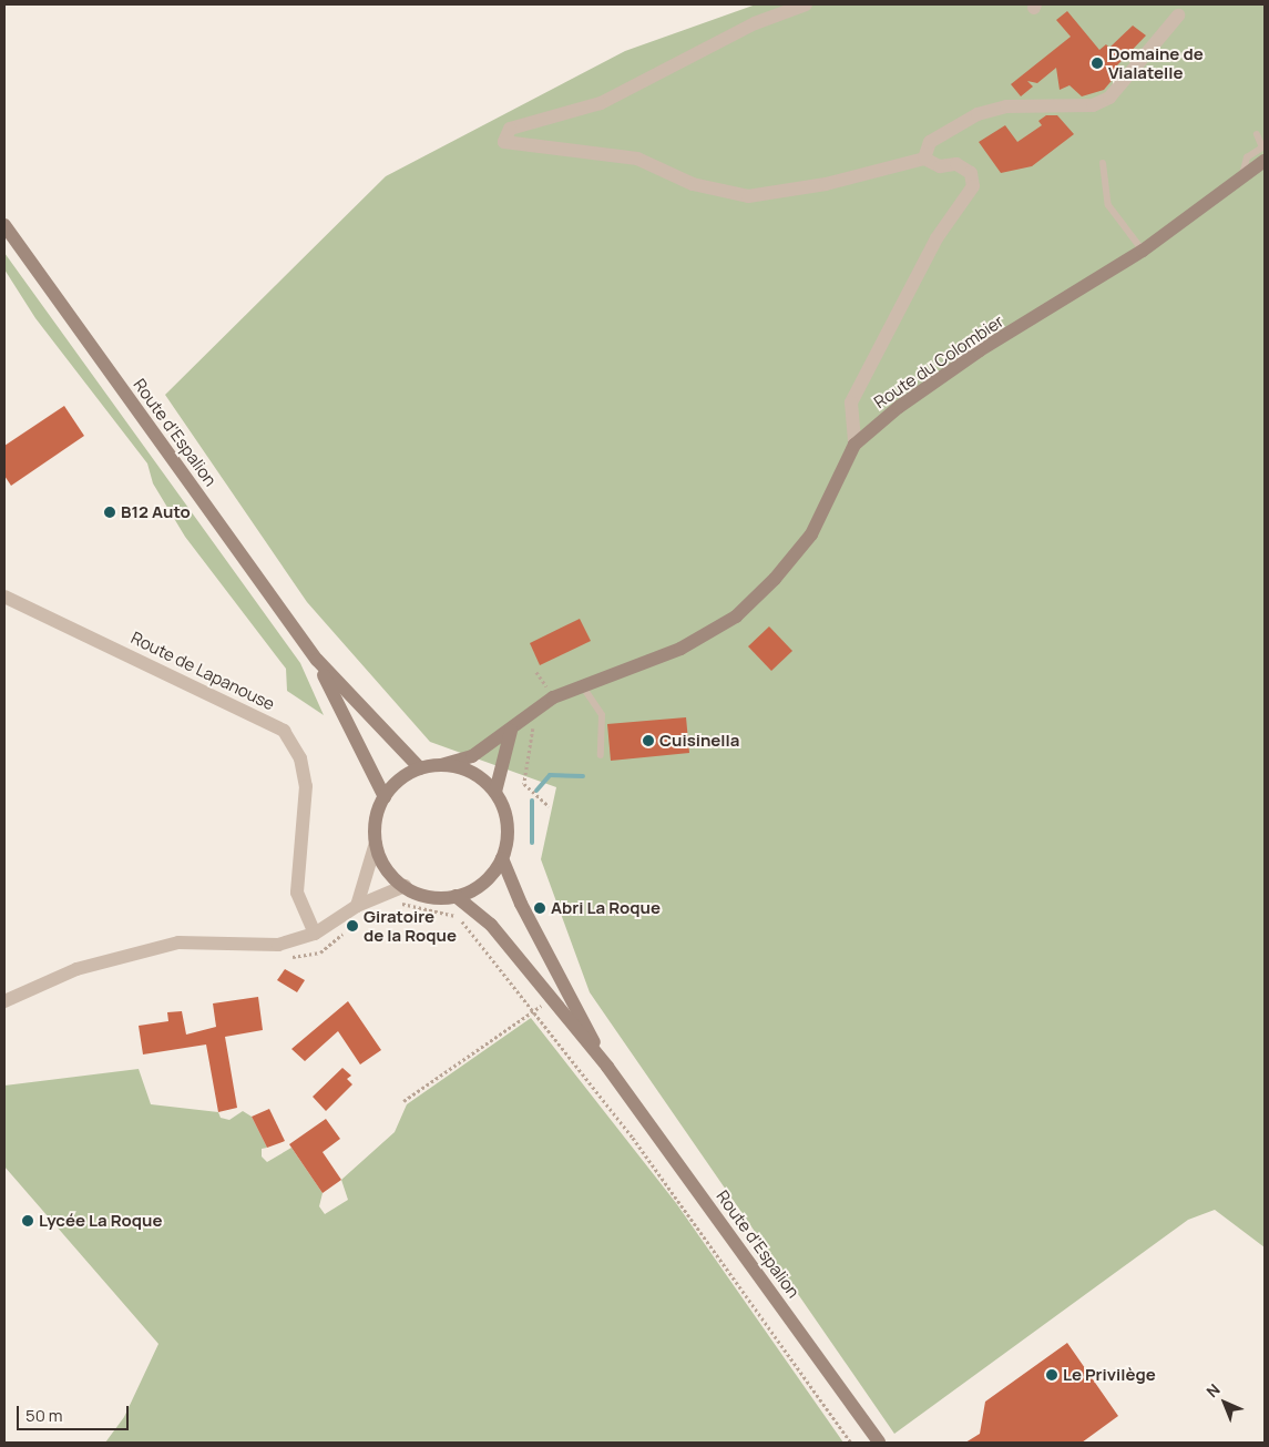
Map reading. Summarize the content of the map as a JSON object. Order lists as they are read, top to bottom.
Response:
{
  "streets": {
    "main road": ["Route du Colombier", "Route d'Espalion"],
    "street": ["Route de Lapanouse"]
  },
  "crossings": [
    ["Route du Colombier", "Route d'Espalion"]
  ],
  "places": [
    "Domaine de Vialatelle",
    "B12 Auto",
    "Cuisinella",
    "Abri La Roque",
    "Giratoire de la Roque",
    "Lycée La Roque",
    "Le Privilège"
  ],
  "scale_bar": "50 m",
  "north": "top left"
}
